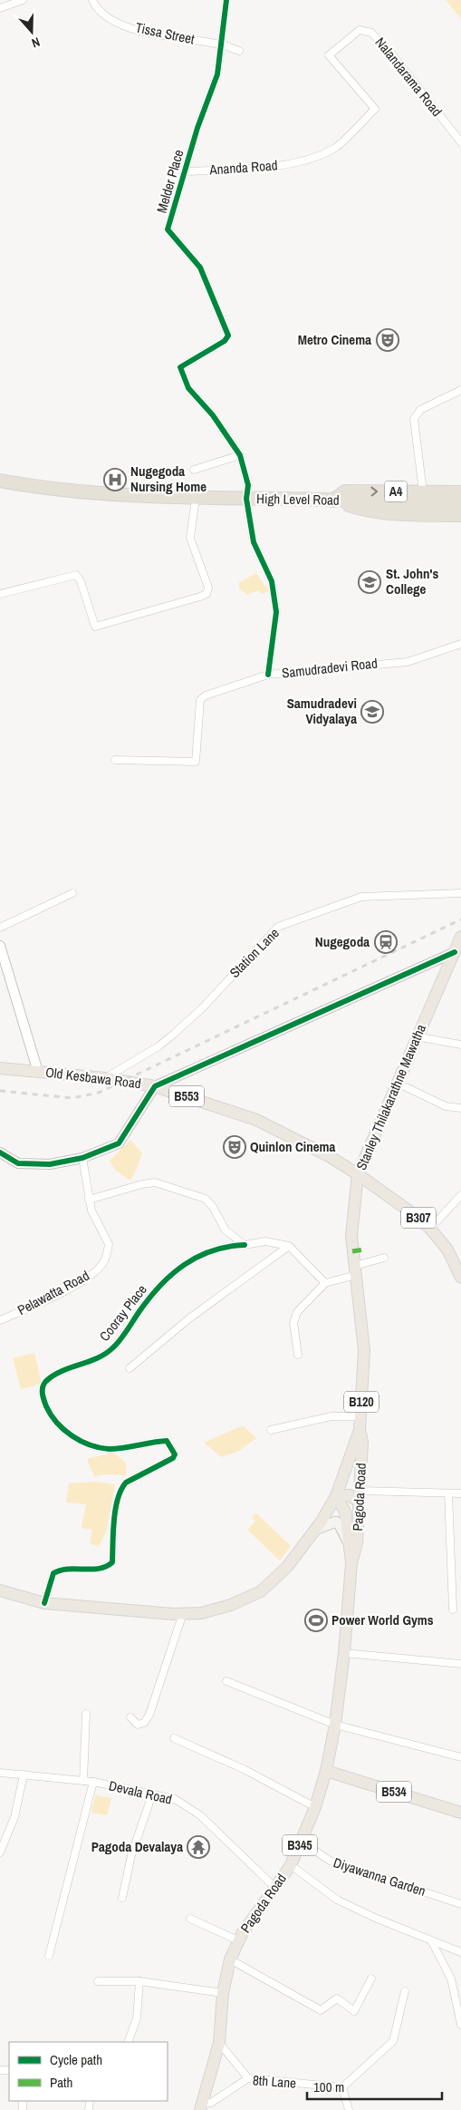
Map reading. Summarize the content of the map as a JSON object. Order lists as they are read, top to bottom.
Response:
{
  "streets": {
    "highway": ["A4", "High Level Road"],
    "main road": [
      "Old Kesbawa Road",
      "B553",
      "Stanley Thilakarathne Mawatha",
      "B307",
      "B120",
      "Pagoda Road",
      "B534",
      "B345"
    ],
    "street": [
      "Tissa Street",
      "Nalandarama Road",
      "Ananda Road",
      "Melder Place",
      "Samudradevi Road",
      "Station Lane",
      "Pelawatta Road",
      "Cooray Place",
      "Devala Road",
      "Diyawanna Garden",
      "8th Lane"
    ]
  },
  "crossings": [
    ["Tissa Street", "Melder Place"],
    ["Nalandarama Road", "Ananda Road"],
    ["Ananda Road", "Melder Place"],
    ["Melder Place", "High Level Road"],
    ["Melder Place", "Samudradevi Road"],
    ["A4", "High Level Road"],
    ["Station Lane", "Old Kesbawa Road"],
    ["Old Kesbawa Road", "Stanley Thilakarathne Mawatha"],
    ["Old Kesbawa Road", "B307"],
    ["Stanley Thilakarathne Mawatha", "B307"],
    ["Stanley Thilakarathne Mawatha", "Cooray Place"],
    ["Stanley Thilakarathne Mawatha", "Pagoda Road"],
    ["Pagoda Road", "B534"],
    ["Pagoda Road", "Devala Road"],
    ["Pagoda Road", "Diyawanna Garden"],
    ["Pagoda Road", "8th Lane"]
  ],
  "places": {
    "theatre": ["Metro Cinema", "Quinlon Cinema"],
    "hospital": ["Nugegoda Nursing Home"],
    "school or university": ["St. John's College", "Samudradevi Vidyalaya"],
    "station": ["Nugegoda"],
    "sports": ["Power World Gyms"],
    "temple": ["Pagoda Devalaya"]
  },
  "legend": ["Cycle path", "Path"],
  "scale_bar": "100 m",
  "north": "bottom"
}
